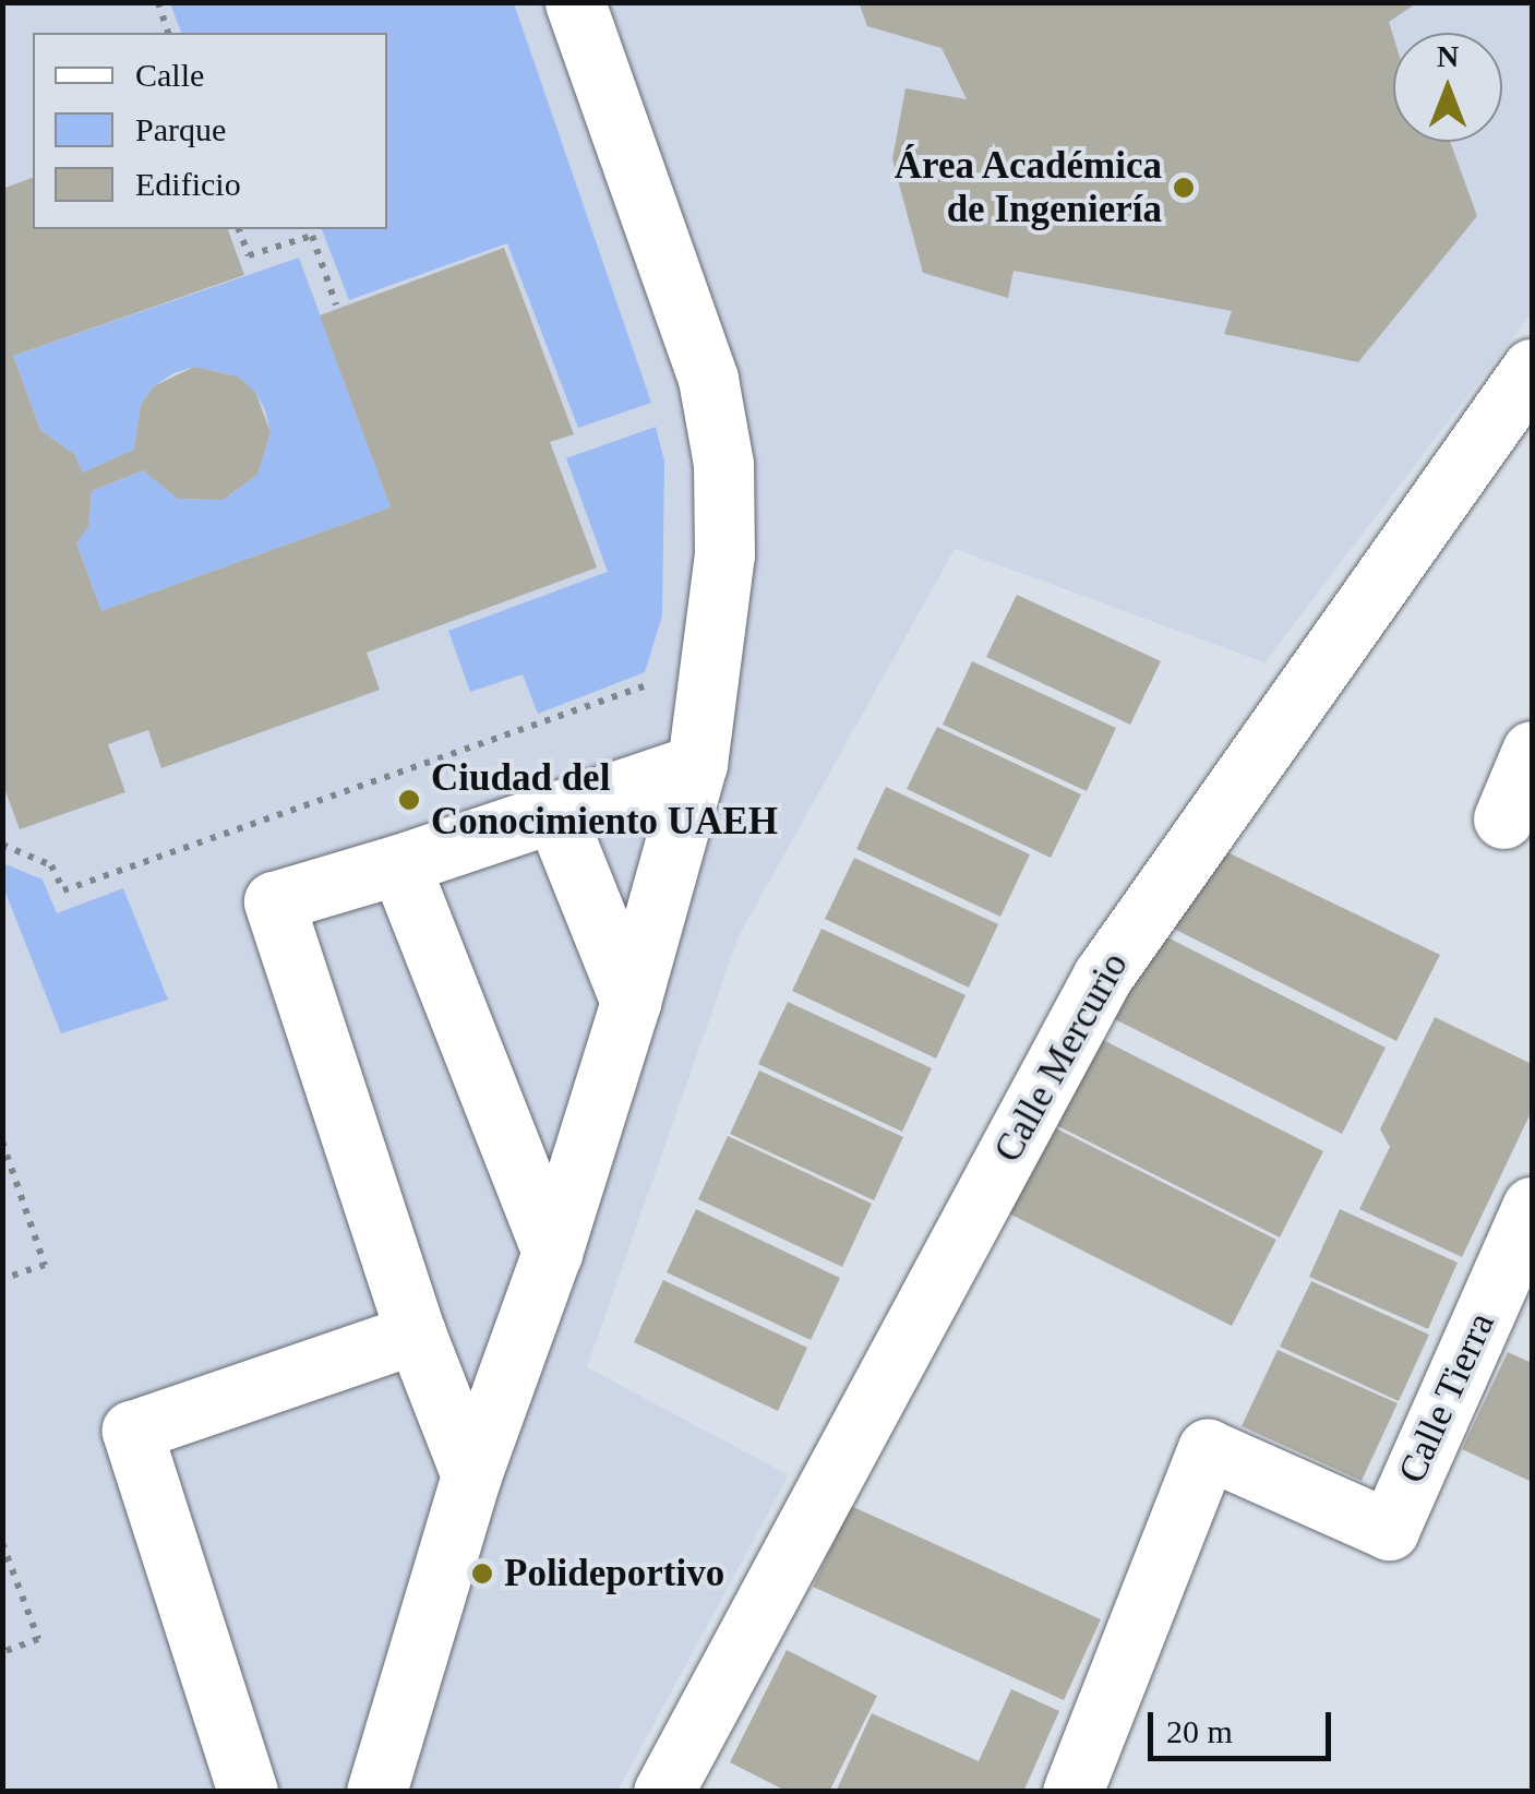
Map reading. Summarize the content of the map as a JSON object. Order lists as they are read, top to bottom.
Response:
{
  "streets": {
    "street": ["Calle Mercurio", "Calle Tierra"]
  },
  "places": ["Área Académica de Ingeniería", "Ciudad del Conocimiento UAEH", "Polideportivo"],
  "legend": ["Calle", "Parque", "Edificio"],
  "scale_bar": "20 m",
  "north": "top"
}
